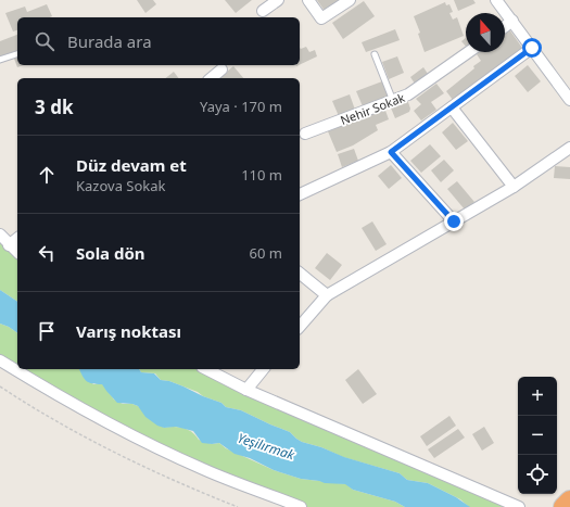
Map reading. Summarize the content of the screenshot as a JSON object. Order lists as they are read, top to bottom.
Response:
{
  "streets": {
    "street": ["Nehir Sokak"]
  },
  "water": ["Yeşilırmak"],
  "north": "top",
  "page": {
    "search": "Burada ara",
    "heading": ["3 dk", "Yaya · 170 m"],
    "list": [
      ["Düz devam et", "Kazova Sokak", "110 m"],
      ["Sola dön", "60 m"],
      "Varış noktası"
    ],
    "map_buttons": ["+", "−"]
  }
}
